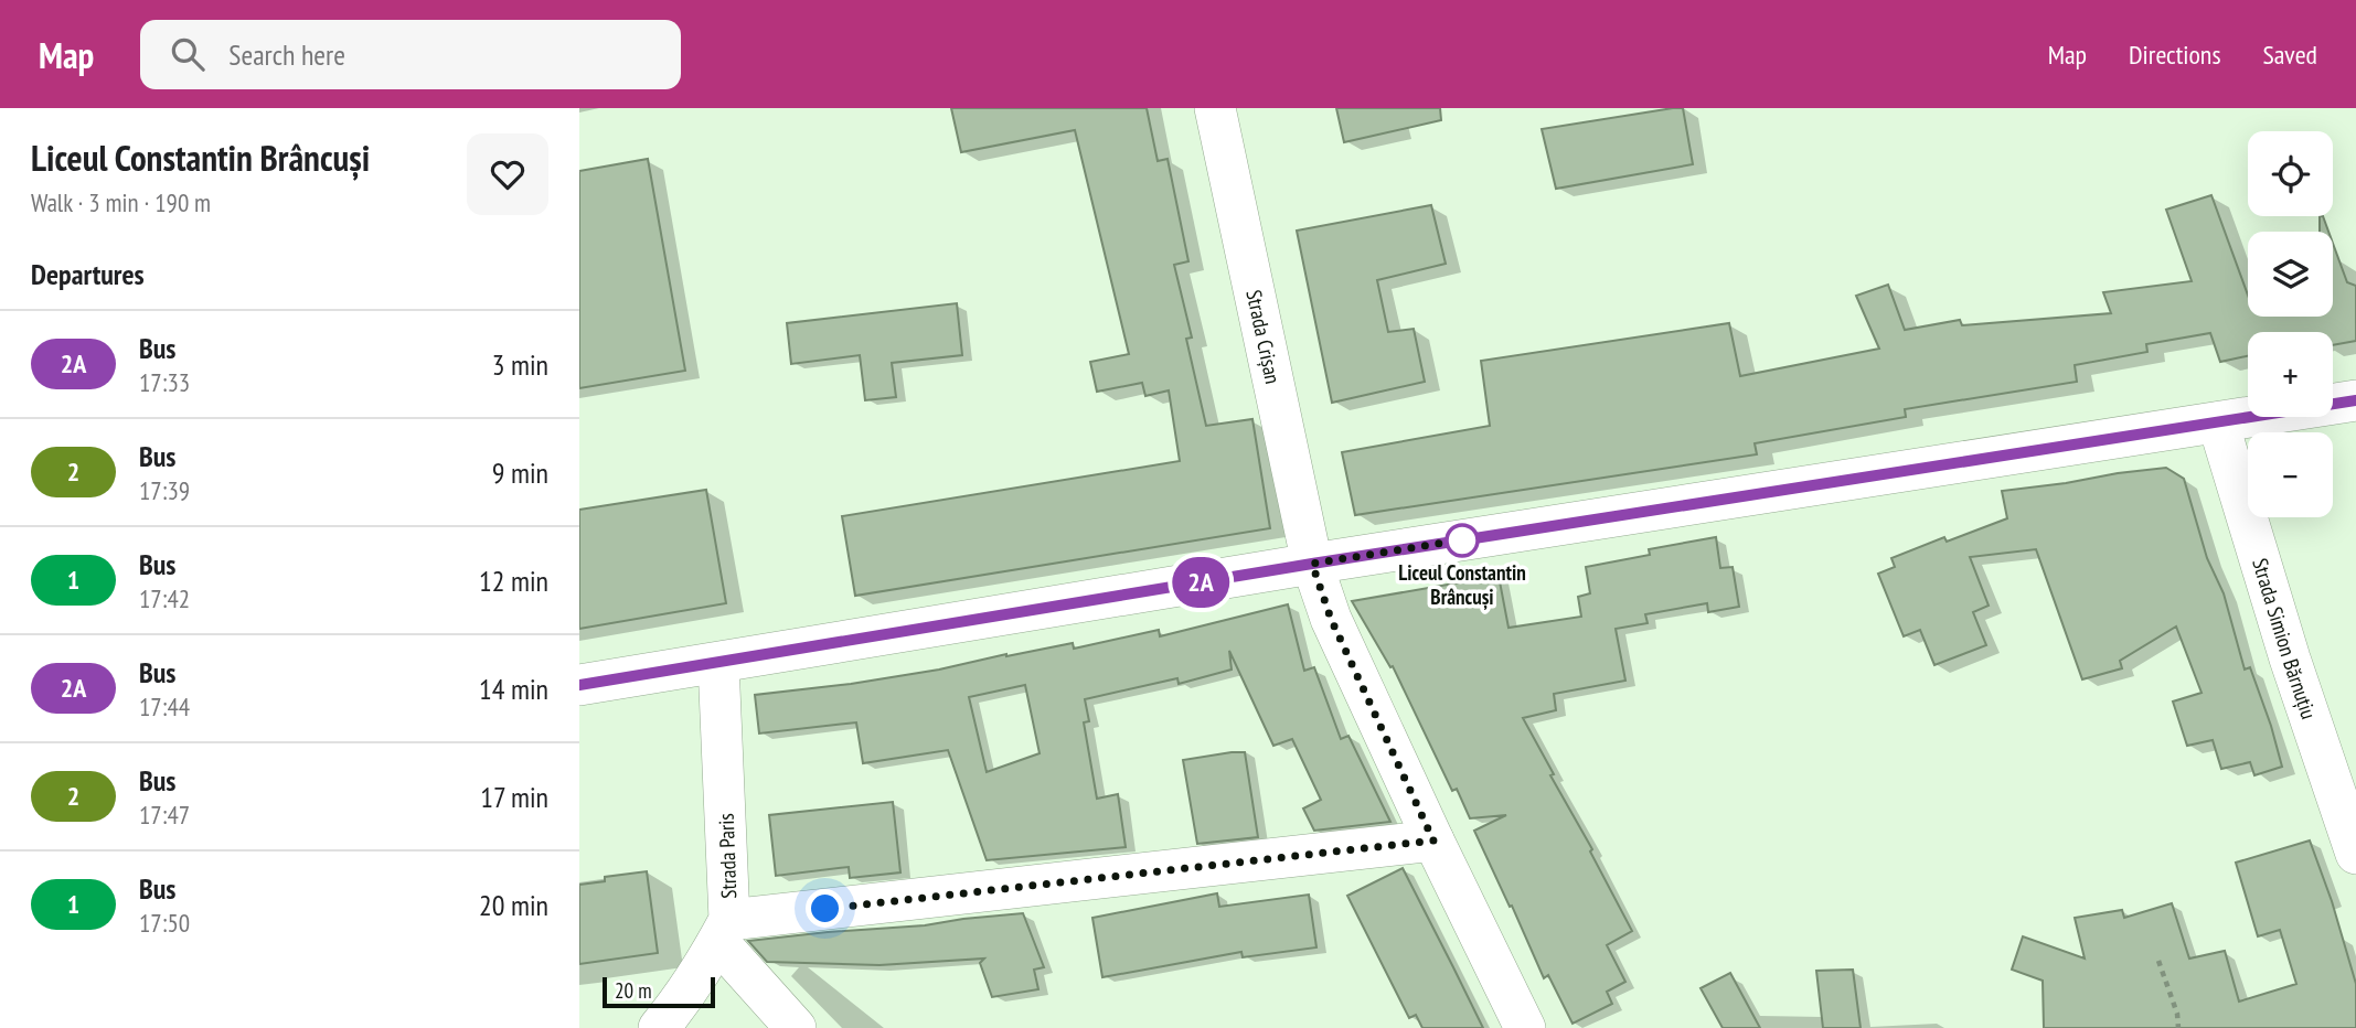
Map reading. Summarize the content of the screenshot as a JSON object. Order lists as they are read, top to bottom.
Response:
{
  "streets": {
    "street": ["Strada Crișan", "Strada Simion Bărnuțiu", "Strada Paris"]
  },
  "places": ["Liceul Constantin Brâncuși"],
  "lines": ["bus line 2A"],
  "scale_bar": "20 m",
  "page": {
    "header": "Map",
    "search": "Search here",
    "nav": ["Map", "Directions", "Saved"],
    "heading": [
      ["Liceul Constantin Brâncuși", "Walk · 3 min · 190 m"],
      "Departures"
    ],
    "on_map": "2A",
    "map_buttons": ["+", "−"],
    "list": [
      {
        "mark": "2A",
        "name": "Bus",
        "note": "17:33",
        "value": "3 min"
      },
      {
        "mark": "2",
        "name": "Bus",
        "note": "17:39",
        "value": "9 min"
      },
      {
        "mark": "1",
        "name": "Bus",
        "note": "17:42",
        "value": "12 min"
      },
      {
        "mark": "2A",
        "name": "Bus",
        "note": "17:44",
        "value": "14 min"
      },
      {
        "mark": "2",
        "name": "Bus",
        "note": "17:47",
        "value": "17 min"
      },
      {
        "mark": "1",
        "name": "Bus",
        "note": "17:50",
        "value": "20 min"
      }
    ],
    "scale": "20 m"
  }
}
